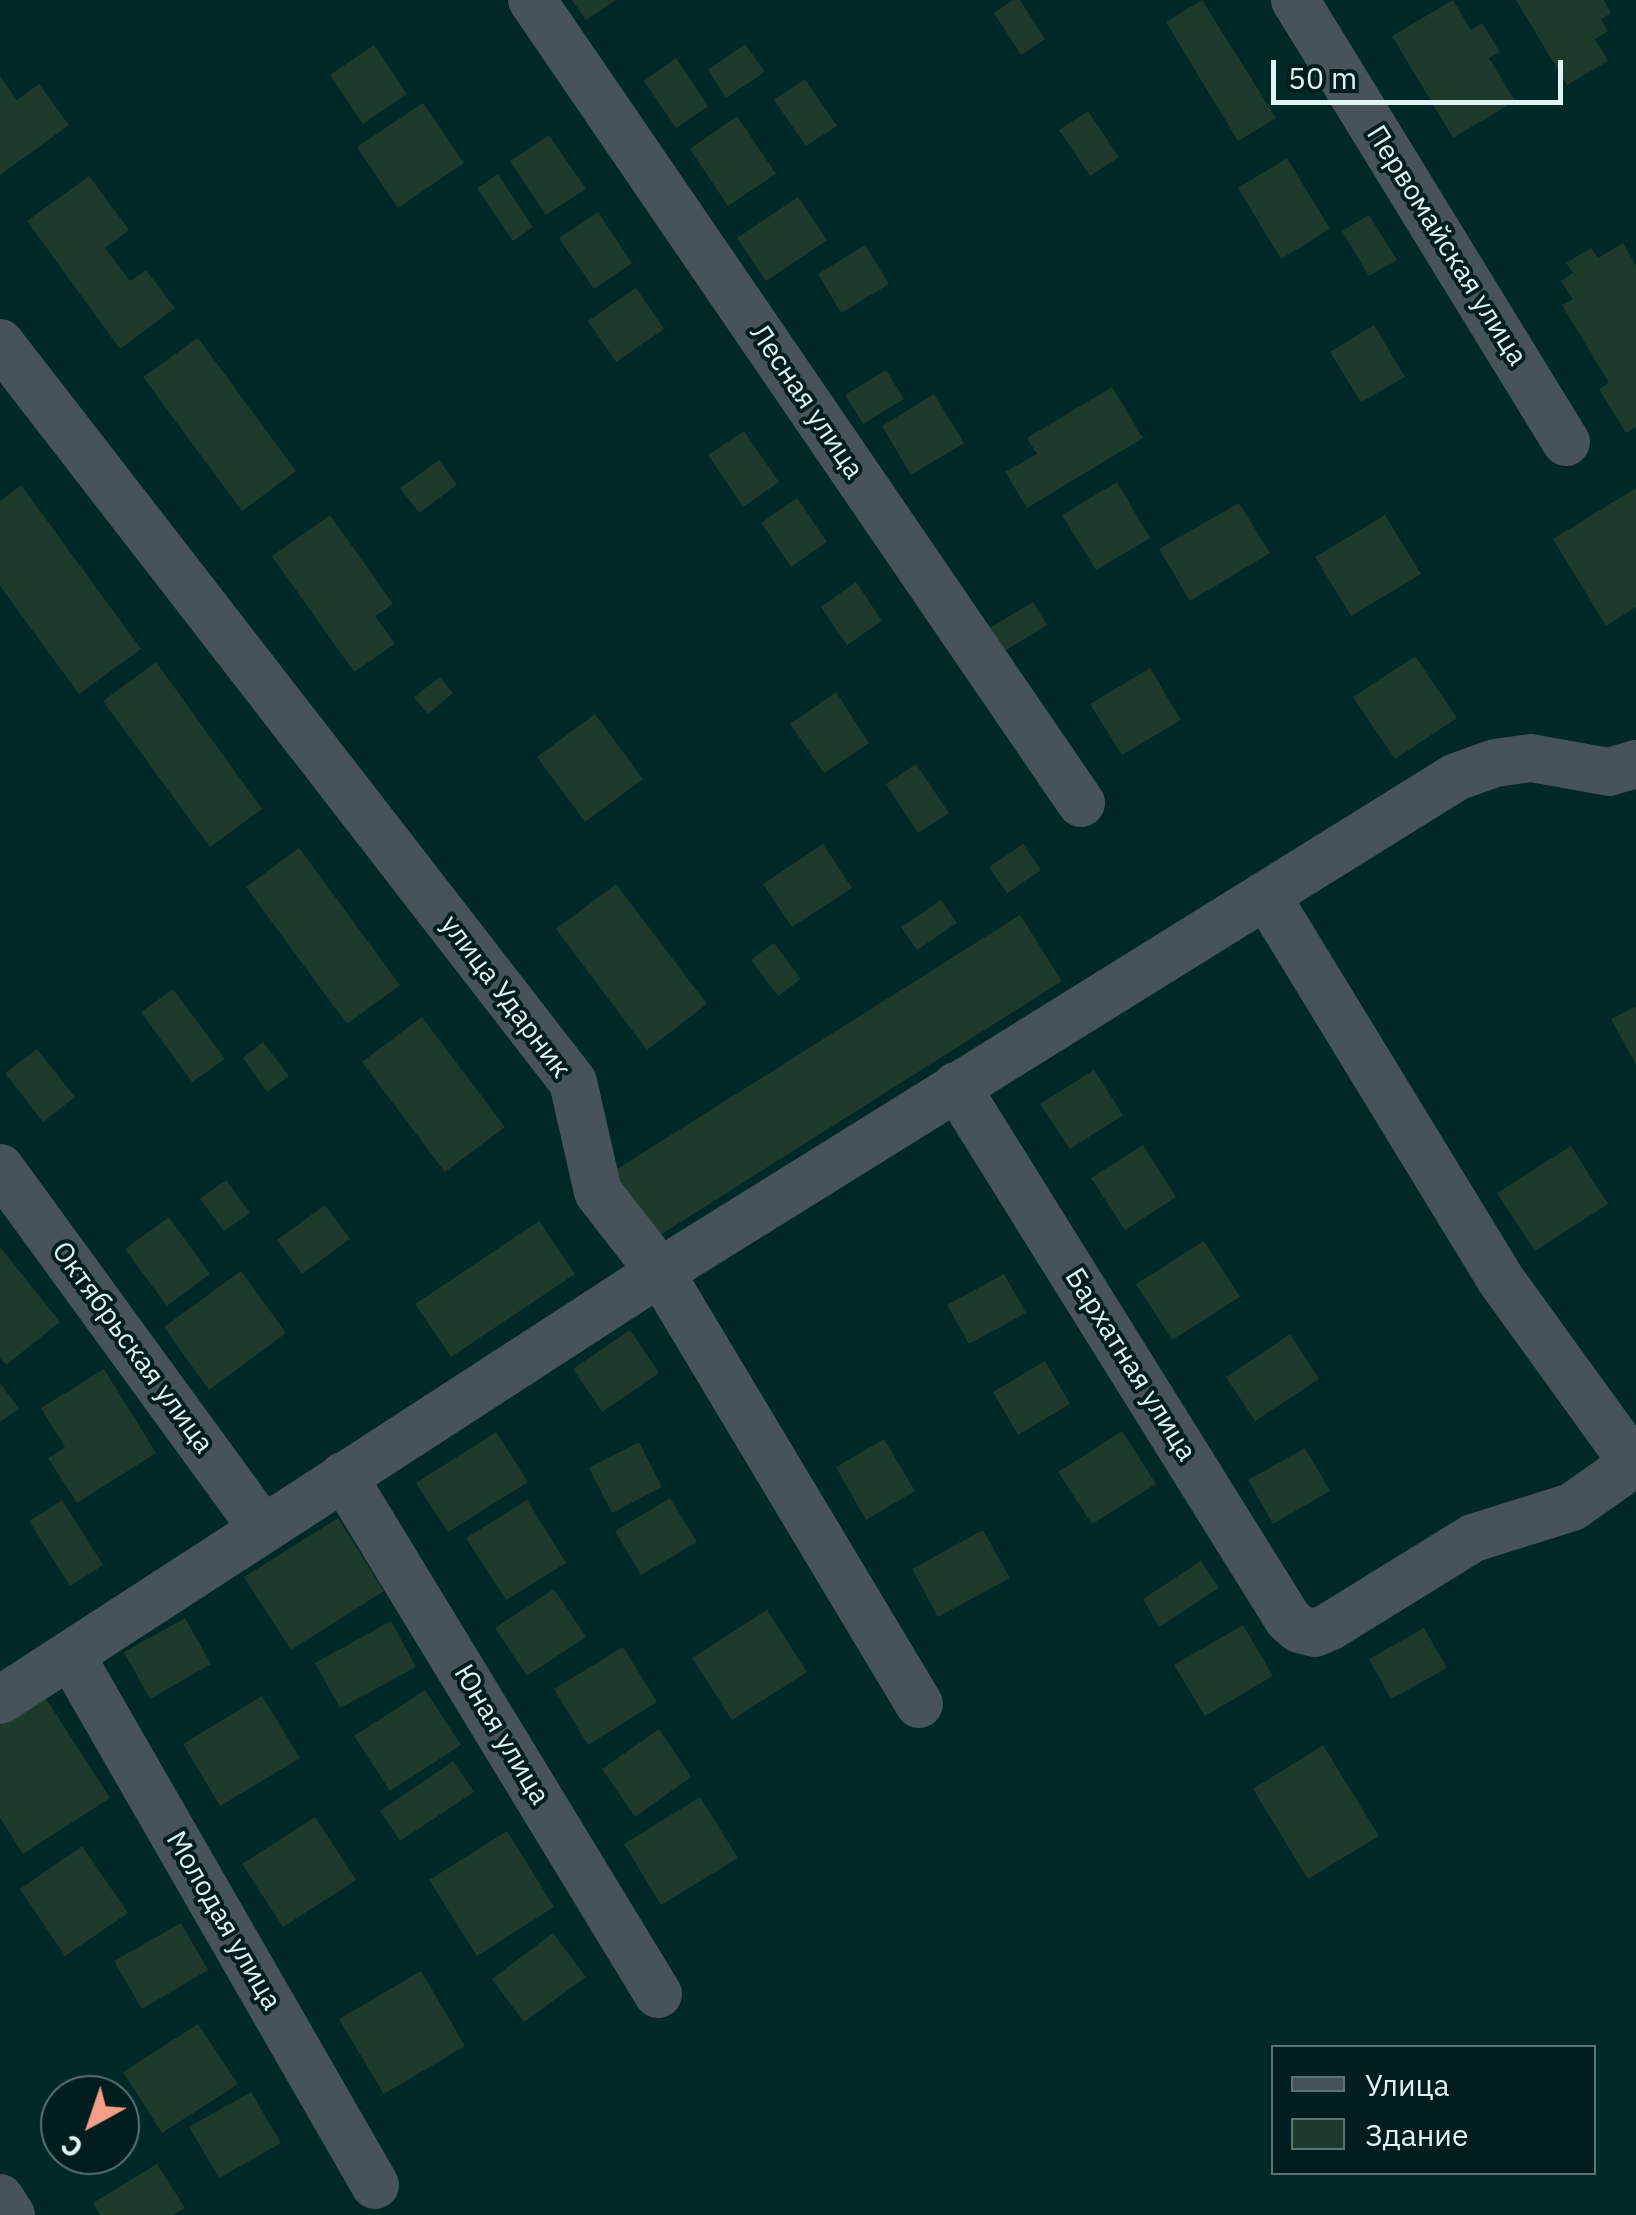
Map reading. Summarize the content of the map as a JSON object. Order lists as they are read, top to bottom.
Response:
{
  "streets": {
    "street": [
      "Первомайская улица",
      "Лесная улица",
      "улица Ударник",
      "Октябрьская улица",
      "Бархатная улица",
      "Юная улица",
      "Молодая улица"
    ]
  },
  "legend": ["Улица", "Здание"],
  "scale_bar": "50 m",
  "north": "bottom left"
}
